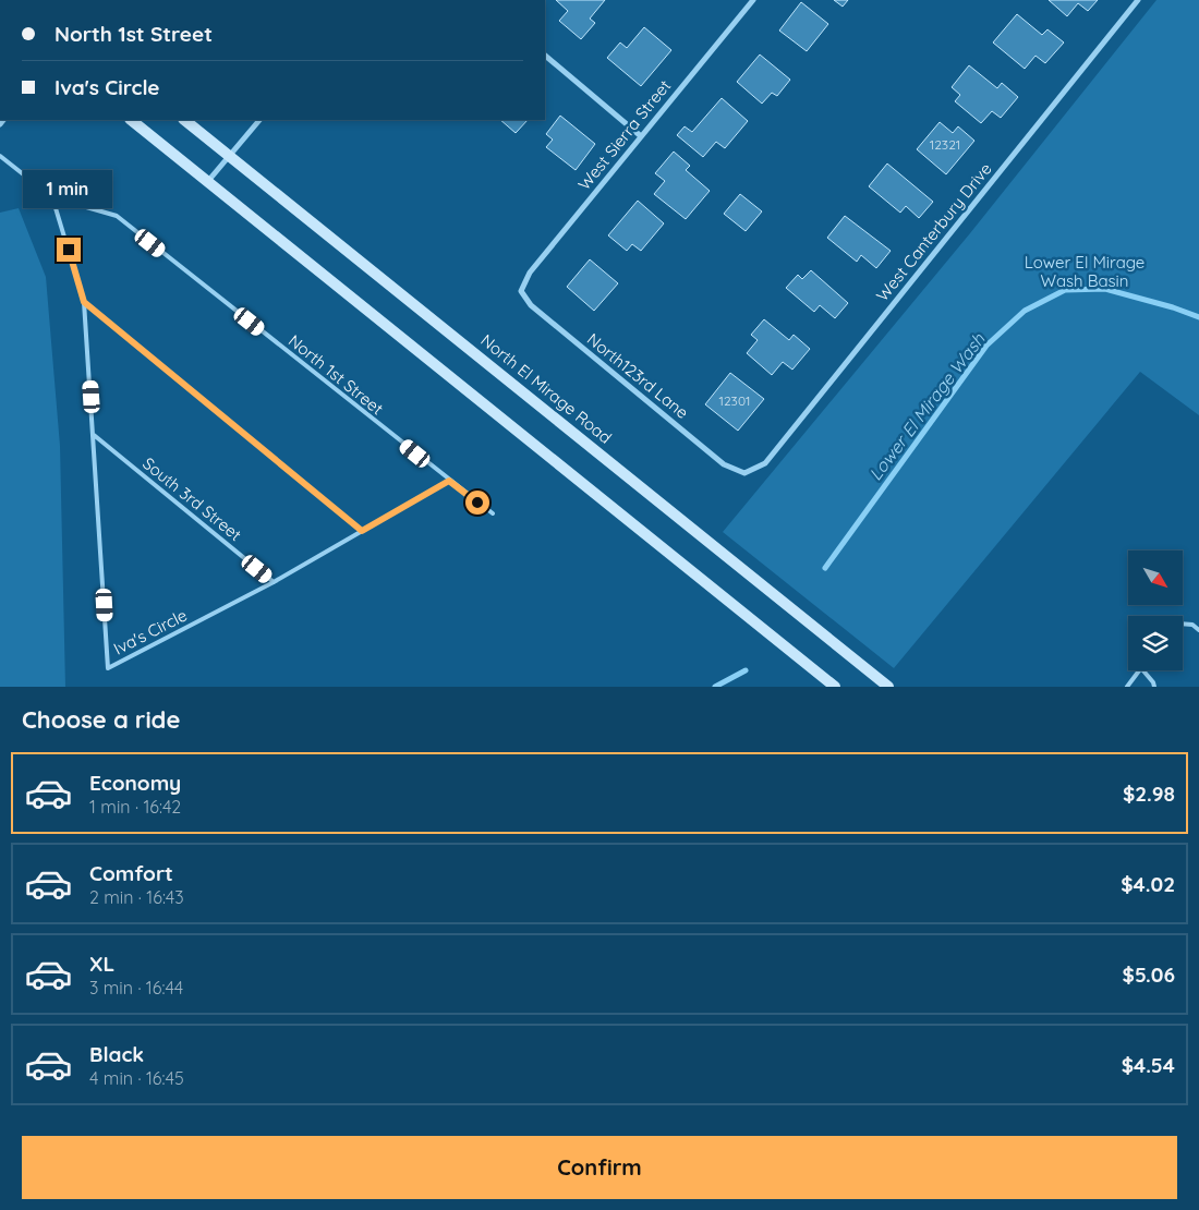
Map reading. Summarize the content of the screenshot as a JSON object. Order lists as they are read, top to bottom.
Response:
{
  "streets": {
    "main road": ["North El Mirage Road"],
    "street": ["West Sierra Street", "West Canterbury Drive", "North123rd Lane"],
    "lane": ["North 1st Street", "South 3rd Street", "Iva's Circle"]
  },
  "crossings": [
    ["West Sierra Street", "North123rd Lane"],
    ["West Canterbury Drive", "North123rd Lane"],
    ["North 1st Street", "Iva's Circle"],
    ["South 3rd Street", "Iva's Circle"]
  ],
  "water": ["Lower El Mirage Wash"],
  "parks": ["Lower El Mirage Wash Basin"],
  "house_numbers": ["12321", "12301"],
  "north": "bottom right",
  "page": {
    "banner": ["North 1st Street", "Iva's Circle"],
    "bubble": "1 min",
    "heading": "Choose a ride",
    "list": [
      {
        "name": "Economy",
        "note": "1 min · 16:42",
        "value": "$2.98"
      },
      {
        "name": "Comfort",
        "note": "2 min · 16:43",
        "value": "$4.02"
      },
      {
        "name": "XL",
        "note": "3 min · 16:44",
        "value": "$5.06"
      },
      {
        "name": "Black",
        "note": "4 min · 16:45",
        "value": "$4.54"
      }
    ],
    "buttons": "Confirm"
  }
}
